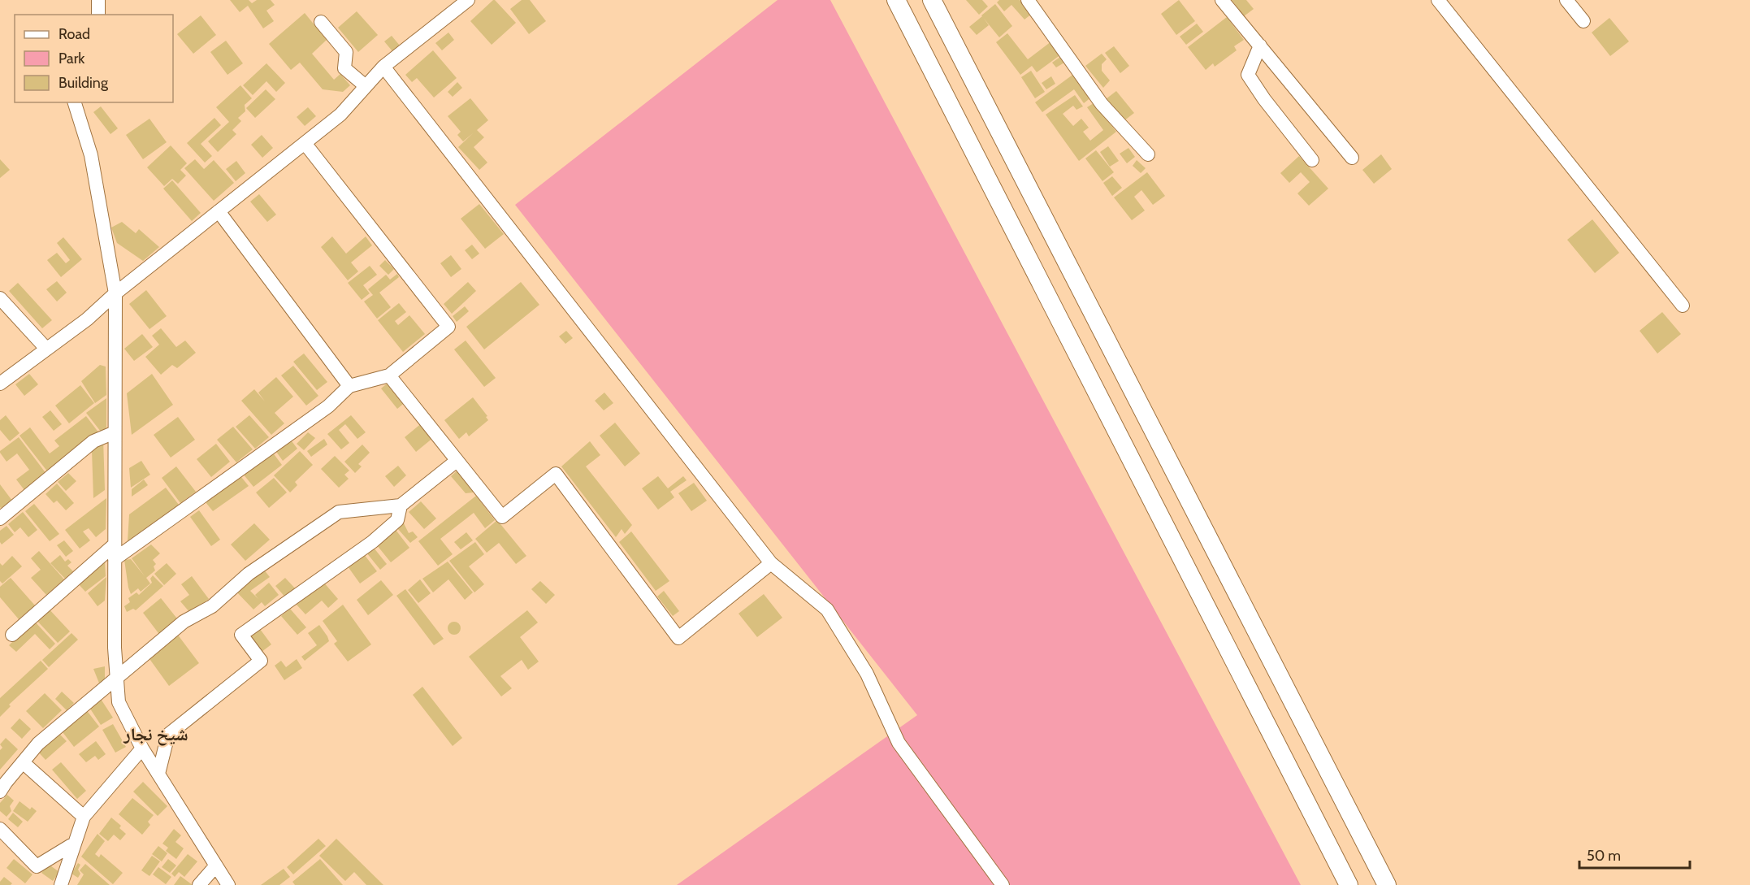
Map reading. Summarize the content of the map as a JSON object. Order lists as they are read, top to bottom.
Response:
{
  "districts": ["شيخ نجار"],
  "legend": ["Road", "Park", "Building"],
  "scale_bar": "50 m"
}
